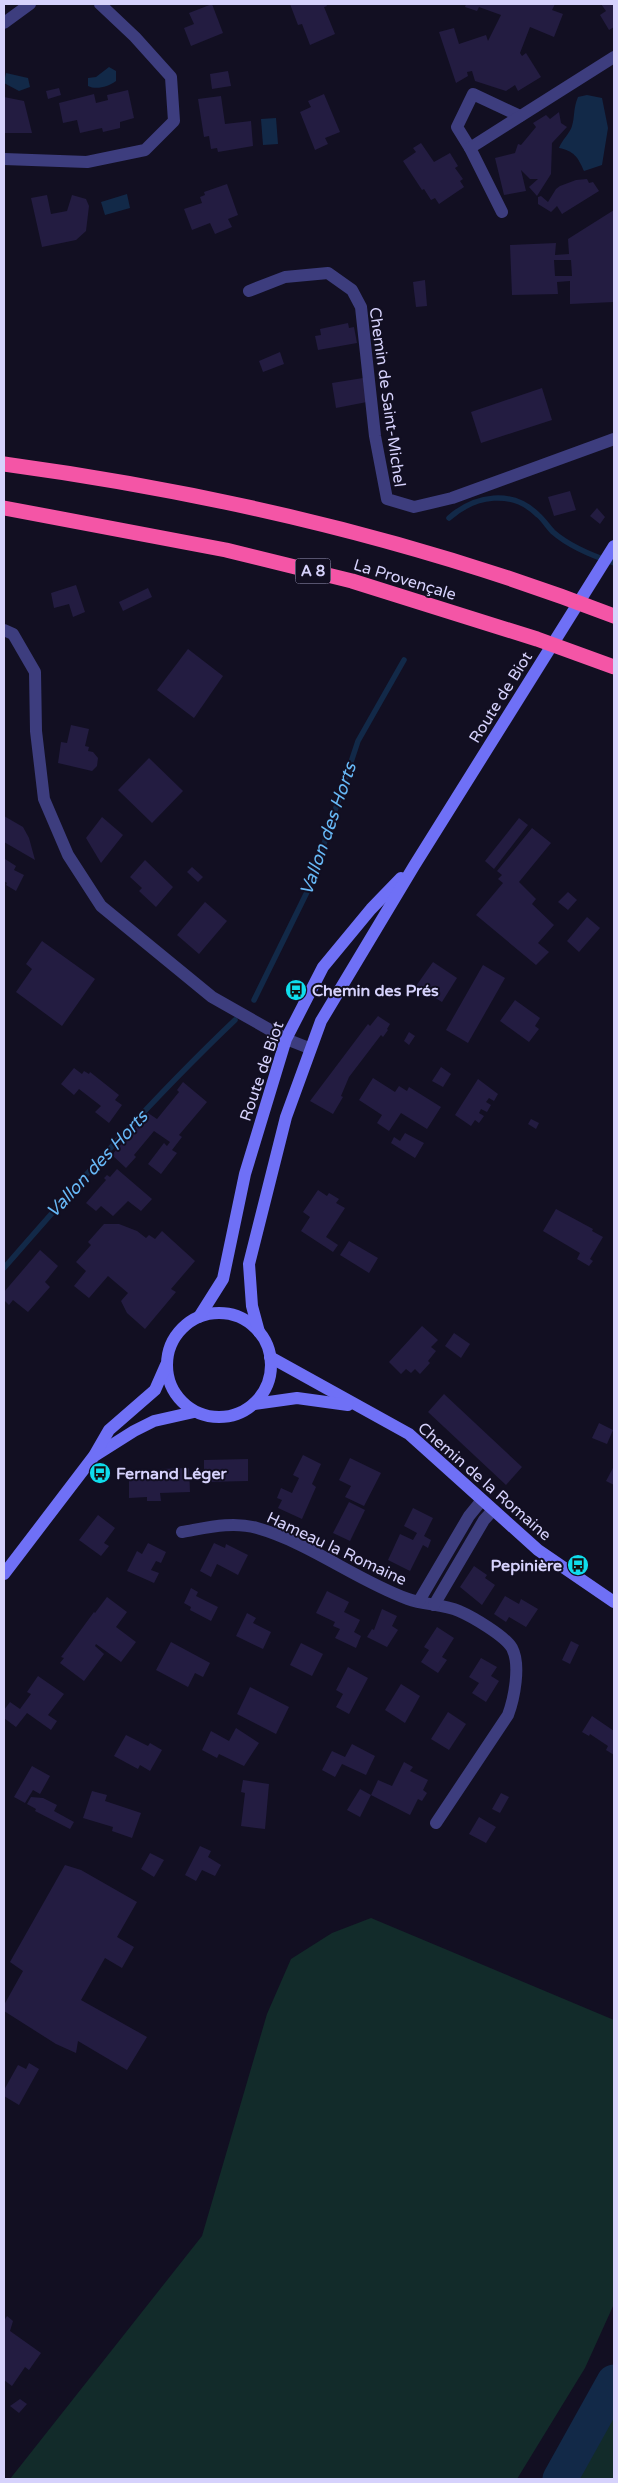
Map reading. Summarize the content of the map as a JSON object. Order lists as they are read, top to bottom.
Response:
{
  "streets": {
    "highway": ["A 8", "La Provençale"],
    "main road": ["Route de Biot", "Chemin de la Romaine"],
    "street": ["Chemin de Saint-Michel", "Hameau la Romaine"]
  },
  "crossings": [
    ["Route de Biot", "Chemin de la Romaine"],
    ["Chemin de la Romaine", "Hameau la Romaine"]
  ],
  "water": ["Vallon des Horts"],
  "places": {
    "bus stop": ["Chemin des Prés", "Fernand Léger", "Pepinière"]
  }
}
